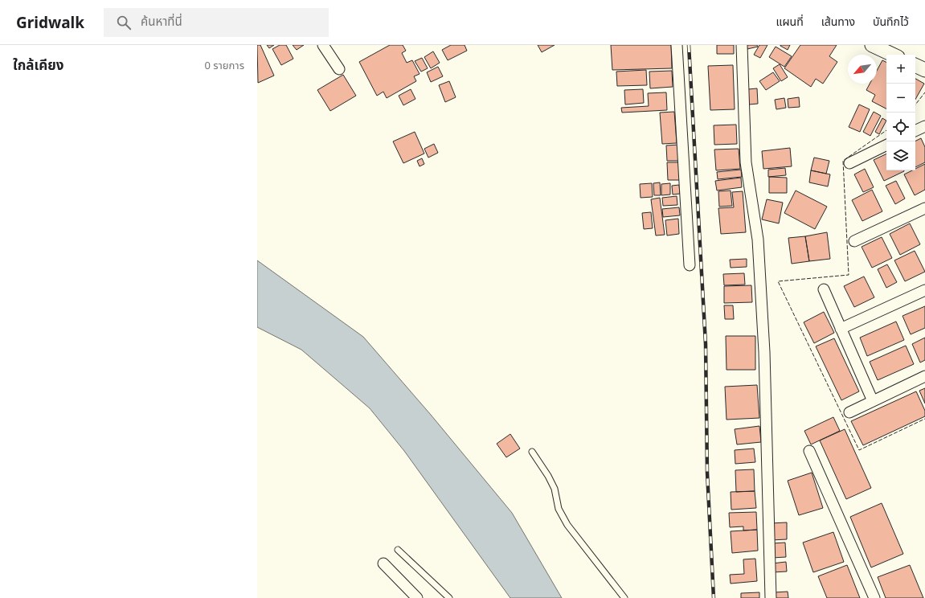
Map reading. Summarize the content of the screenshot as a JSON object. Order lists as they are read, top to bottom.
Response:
{
  "north": "bottom left",
  "page": {
    "header": "Gridwalk",
    "search": "ค้นหาที่นี่",
    "nav": ["แผนที่", "เส้นทาง", "บันทึกไว้"],
    "heading": ["ใกล้เคียง", "0 รายการ"],
    "map_buttons": ["+", "−"]
  }
}
